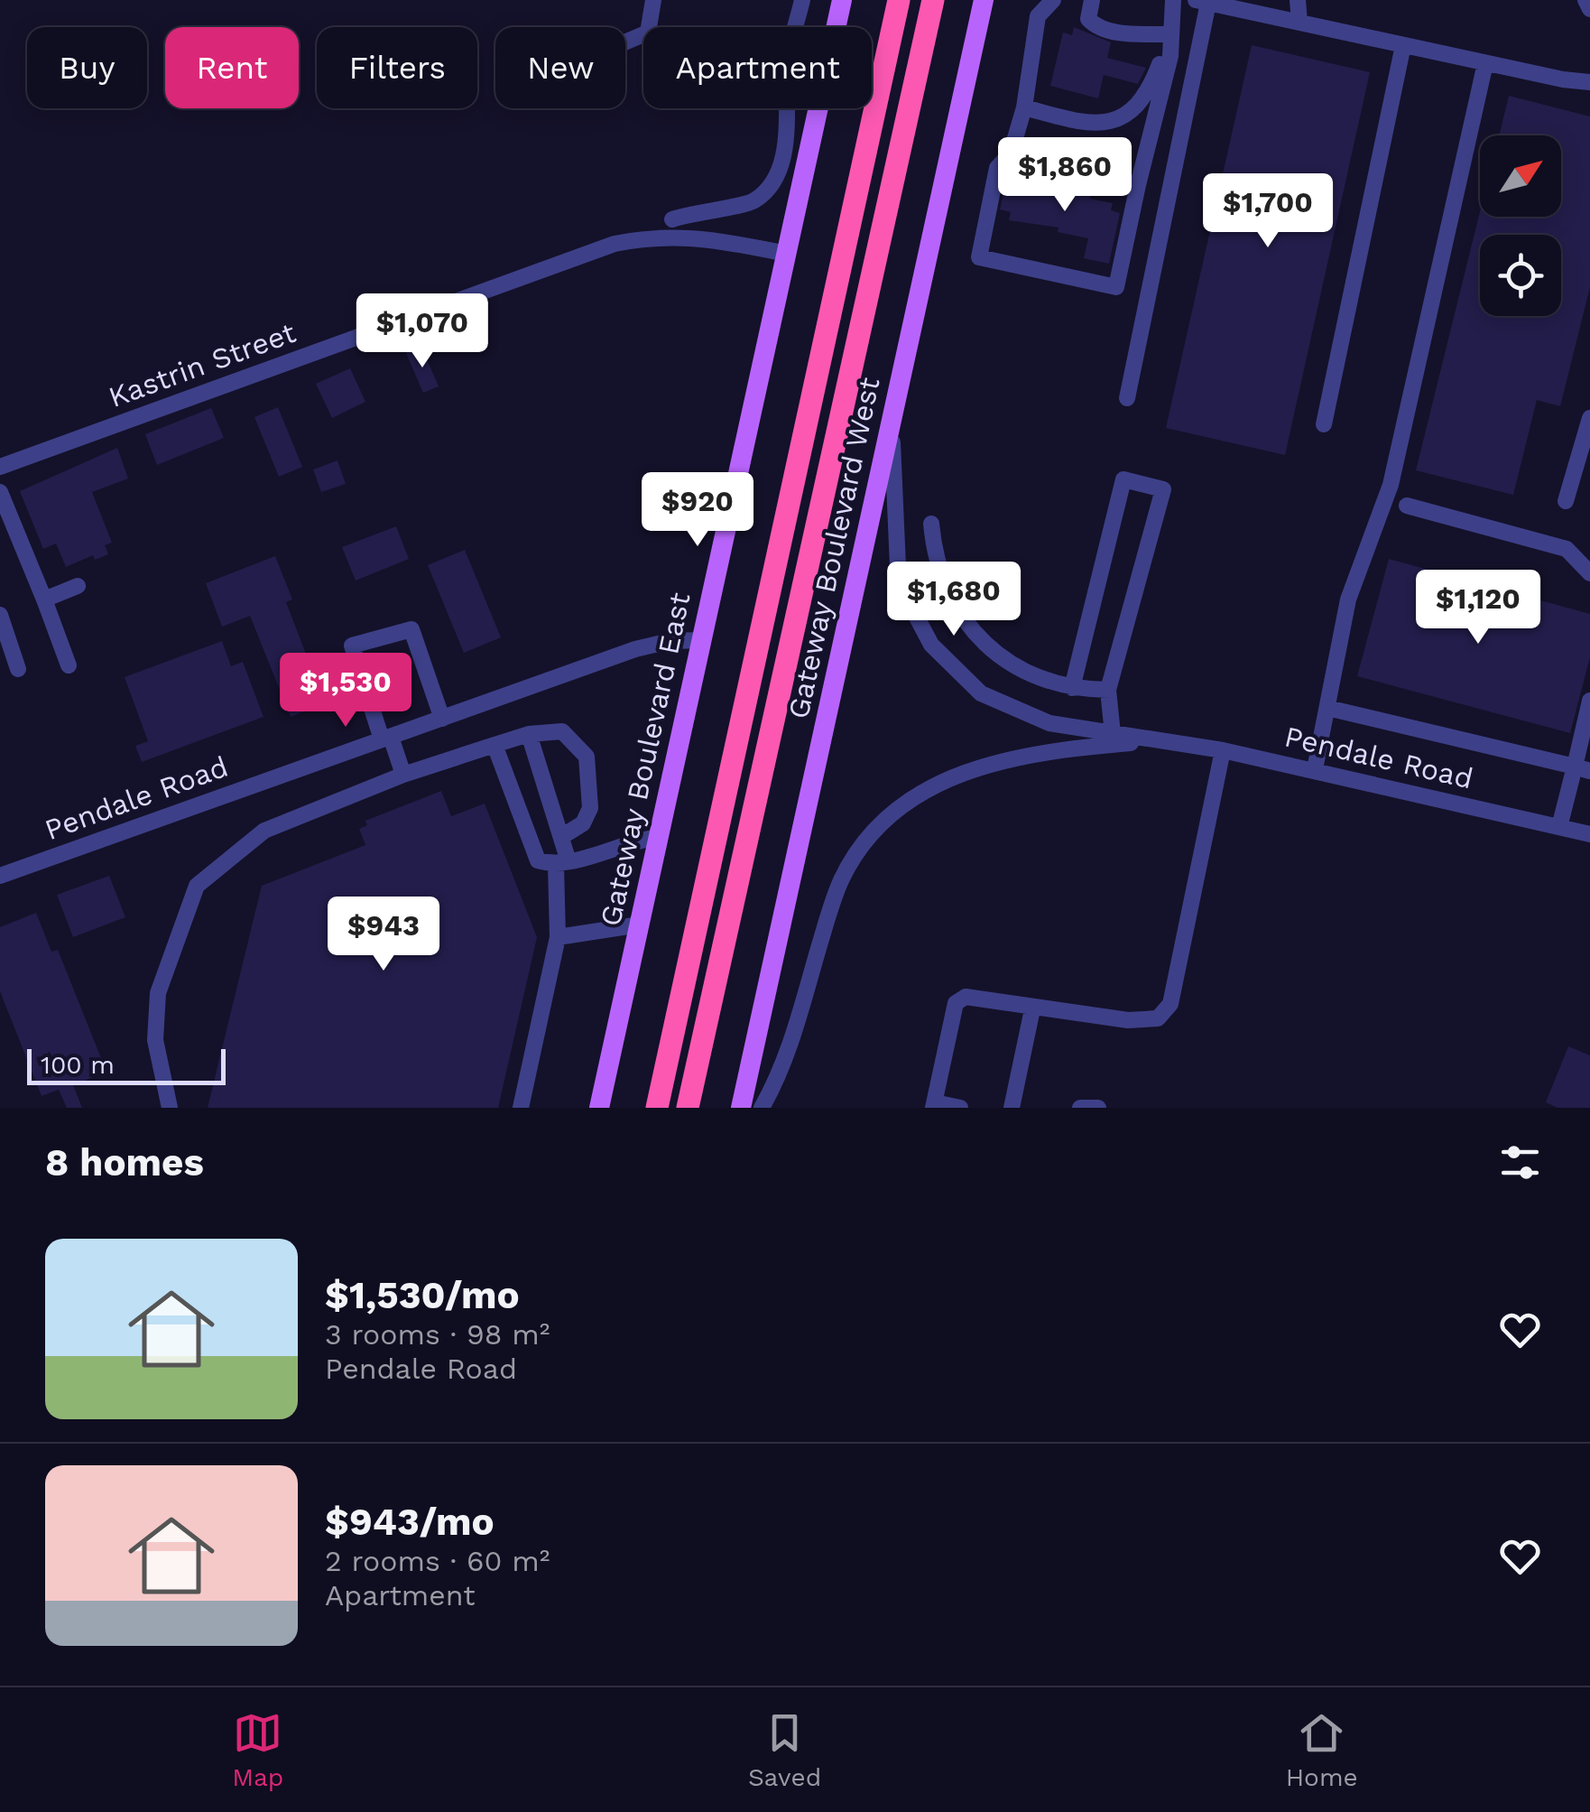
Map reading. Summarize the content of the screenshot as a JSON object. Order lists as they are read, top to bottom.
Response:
{
  "streets": {
    "main road": ["Gateway Boulevard West", "Gateway Boulevard East"],
    "street": ["Kastrin Street", "Pendale Road"]
  },
  "crossings": [
    ["Kastrin Street", "Gateway Boulevard East"],
    ["Gateway Boulevard West", "Pendale Road"],
    ["Pendale Road", "Gateway Boulevard East"]
  ],
  "scale_bar": "100 m",
  "north": "top right",
  "page": {
    "chip": [
      "Buy",
      "Rent",
      "Filters",
      "New",
      "Apartment"
    ],
    "price": [
      "$1,860",
      "$1,700",
      "$1,070",
      "$920",
      "$1,680",
      "$1,120",
      "$1,530",
      "$943"
    ],
    "scale": "100 m",
    "heading": "8 homes",
    "list": [
      {
        "name": "$1,530/mo",
        "note": "3 rooms · 98 m² · Pendale Road"
      },
      {
        "name": "$943/mo",
        "note": "2 rooms · 60 m² · Apartment"
      }
    ],
    "tabs": ["Map", "Saved", "Home"]
  }
}
